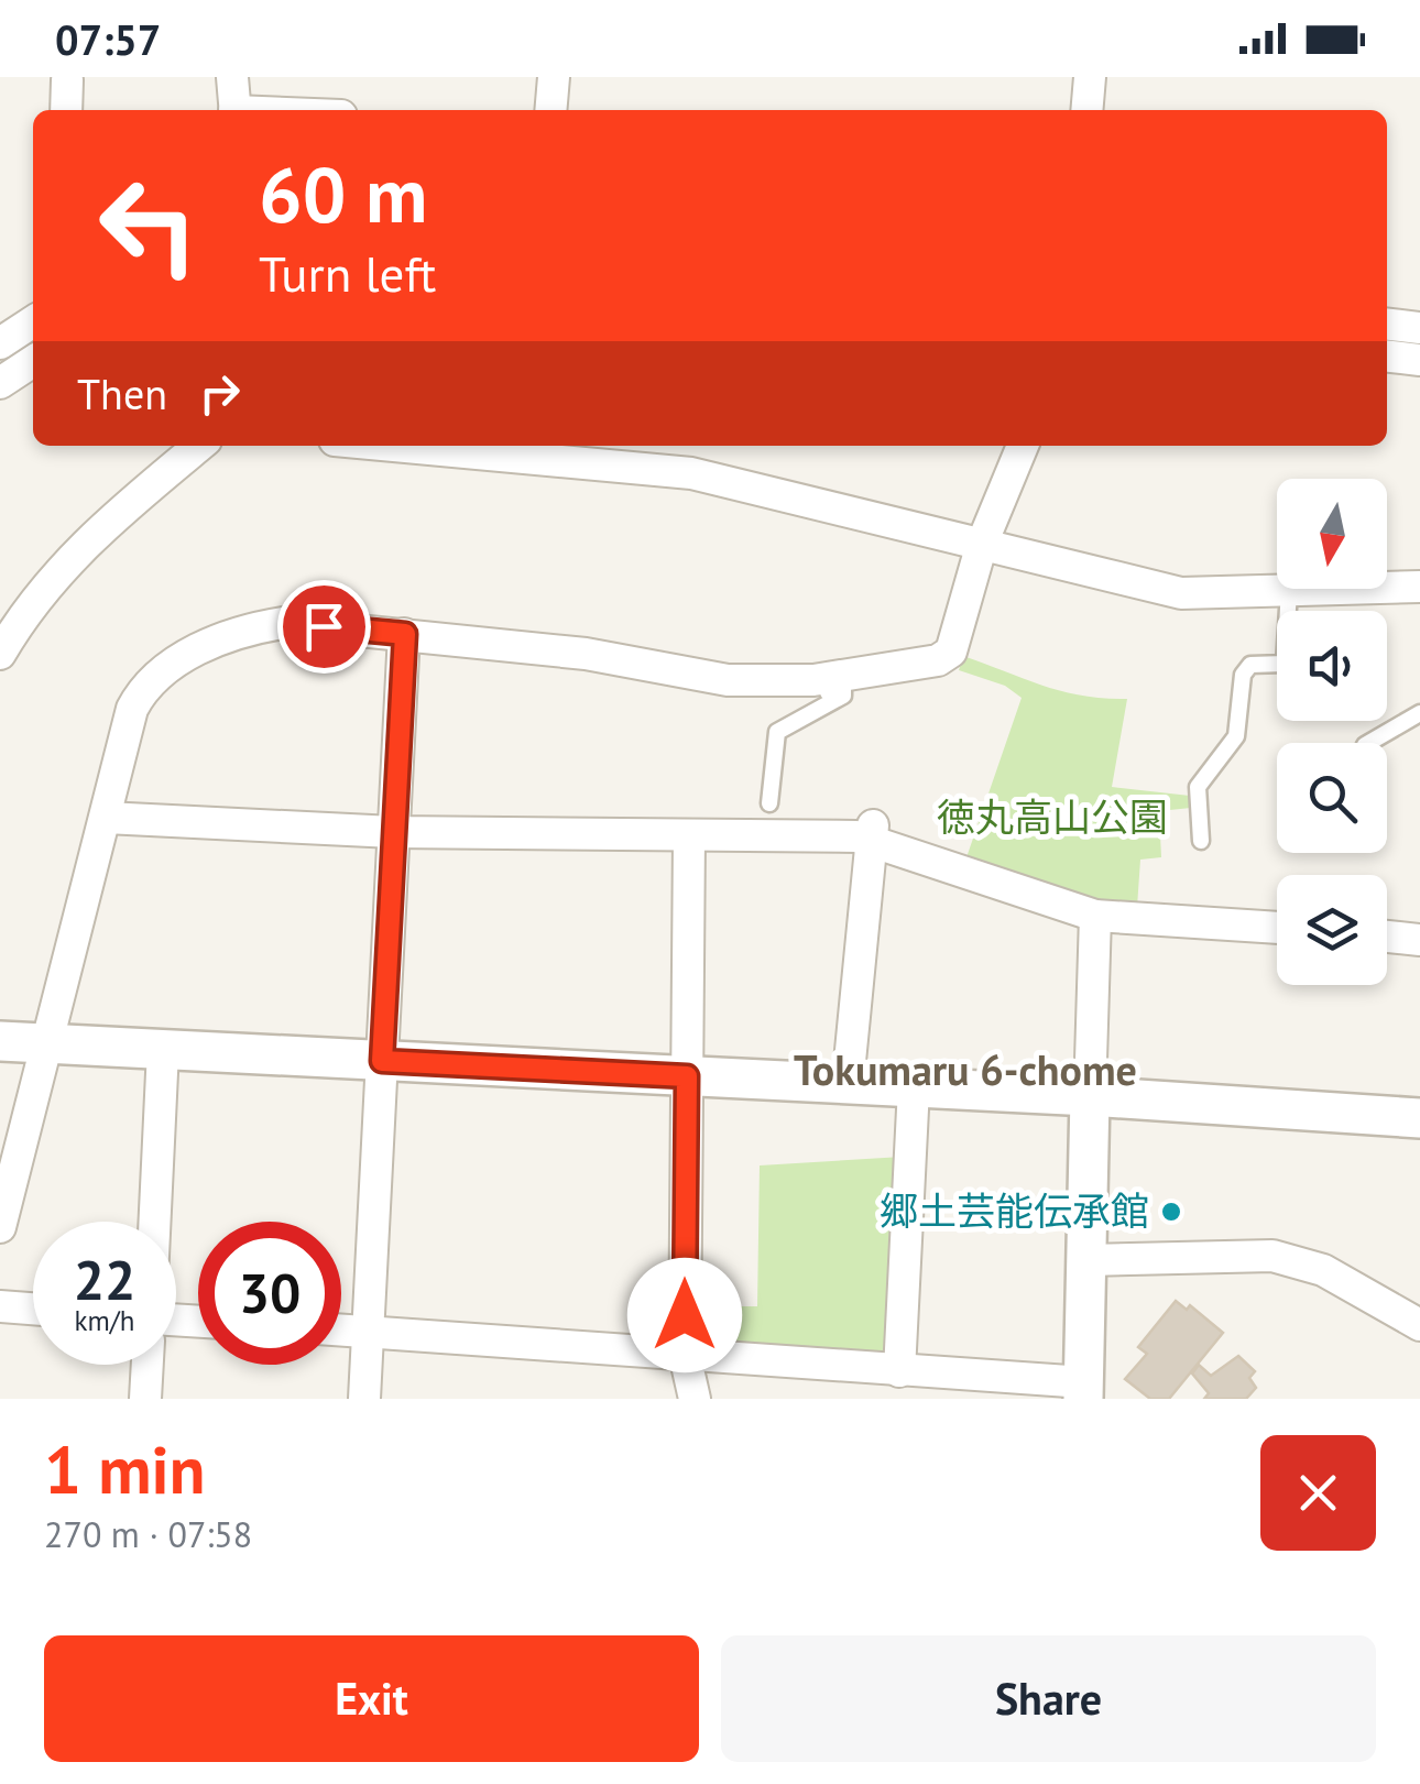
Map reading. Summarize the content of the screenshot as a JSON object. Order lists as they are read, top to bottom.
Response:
{
  "districts": ["Tokumaru 6-chome"],
  "parks": ["徳丸高山公園"],
  "places": ["郷土芸能伝承館"],
  "north": "bottom",
  "page": {
    "status": "07:57",
    "turn": ["60 m", "Turn left"],
    "then": "Then",
    "speed": "22 km/h",
    "limit": "30",
    "heading": ["1 min", "270 m · 07:58"],
    "buttons": ["Exit", "Share"]
  }
}
